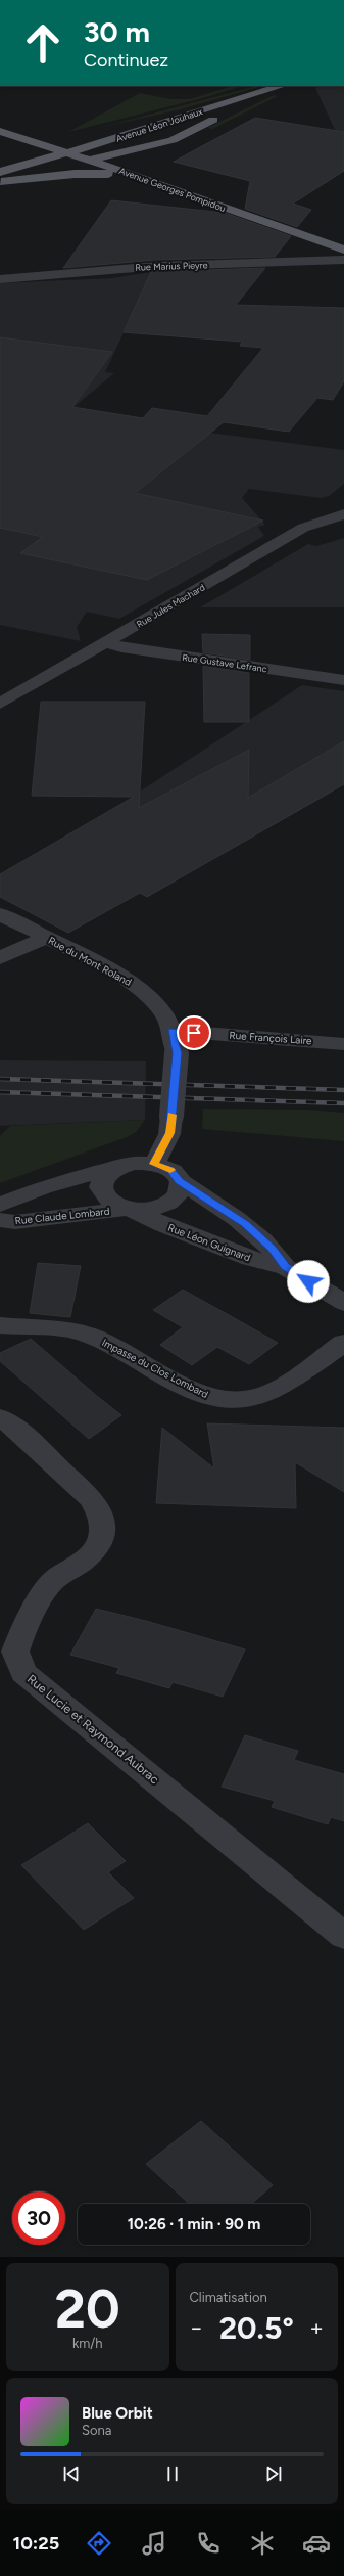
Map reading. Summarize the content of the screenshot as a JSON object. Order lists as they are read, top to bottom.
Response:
{
  "streets": {
    "main road": ["Avenue Léon Jouhaux", "Avenue Georges Pompidou"],
    "street": [
      "Rue Marius Pieyre",
      "Rue Jules Machard",
      "Rue Gustave Lefranc",
      "Rue du Mont Roland",
      "Rue François Laire",
      "Rue Claude Lombard",
      "Rue Léon Guignard",
      "Impasse du Clos Lombard",
      "Rue Lucie et Raymond Aubrac"
    ]
  },
  "crossings": [
    ["Avenue Léon Jouhaux", "Avenue Georges Pompidou"],
    ["Rue Jules Machard", "Rue Gustave Lefranc"],
    ["Rue du Mont Roland", "Rue François Laire"],
    ["Rue du Mont Roland", "Rue Claude Lombard"],
    ["Rue du Mont Roland", "Rue Léon Guignard"],
    ["Rue Claude Lombard", "Rue Léon Guignard"]
  ],
  "page": {
    "turn": ["30 m", "Continuez"],
    "limit": "30",
    "trip": "10:26 · 1 min · 90 m",
    "tile": [
      ["20", "km/h"],
      "Climatisation"
    ],
    "heat": ["−", "20.5°", "+"],
    "song": ["Blue Orbit", "Sona"],
    "tabs": "10:25"
  }
}
